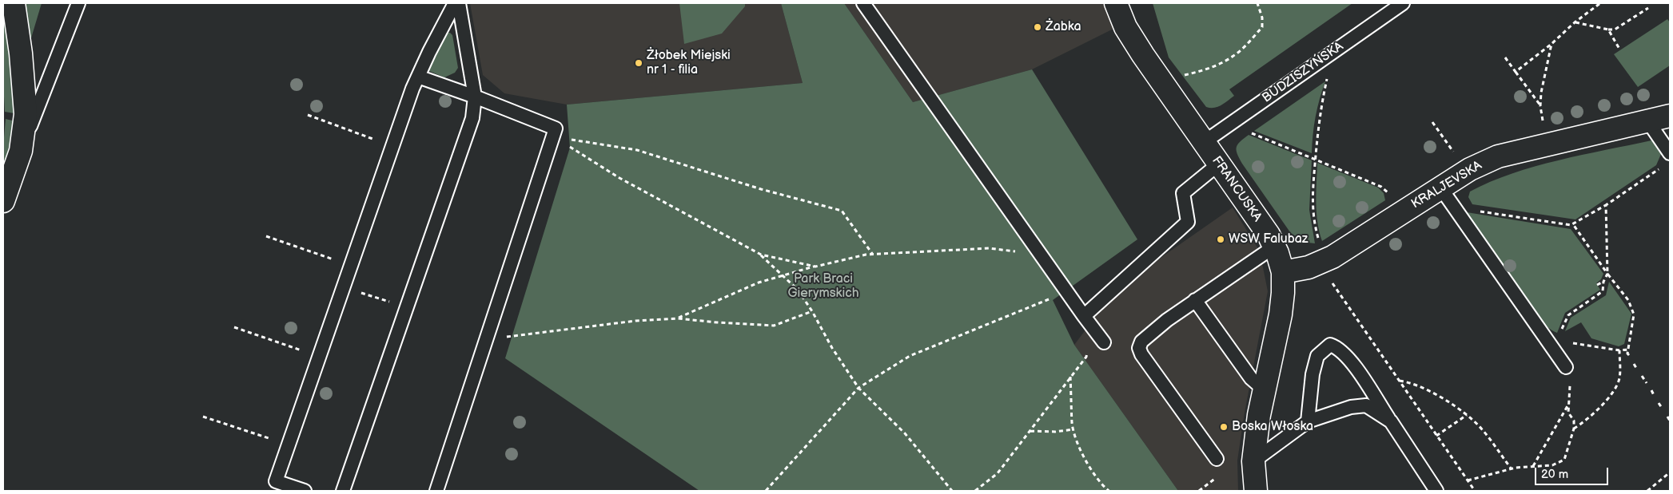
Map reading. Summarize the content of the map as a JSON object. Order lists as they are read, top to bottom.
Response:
{
  "streets": {
    "street": ["KRALJEVSKA", "FRANCUSKA"],
    "lane": ["BUDZISZYŃSKA"]
  },
  "crossings": [
    ["BUDZISZYŃSKA", "FRANCUSKA"],
    ["KRALJEVSKA", "FRANCUSKA"]
  ],
  "parks": ["Park Braci Gierymskich"],
  "places": [
    "Żabka",
    "Żłobek Miejski nr 1 - filia",
    "WSW Falubaz",
    "Boska Włoska"
  ],
  "scale_bar": "20 m"
}
